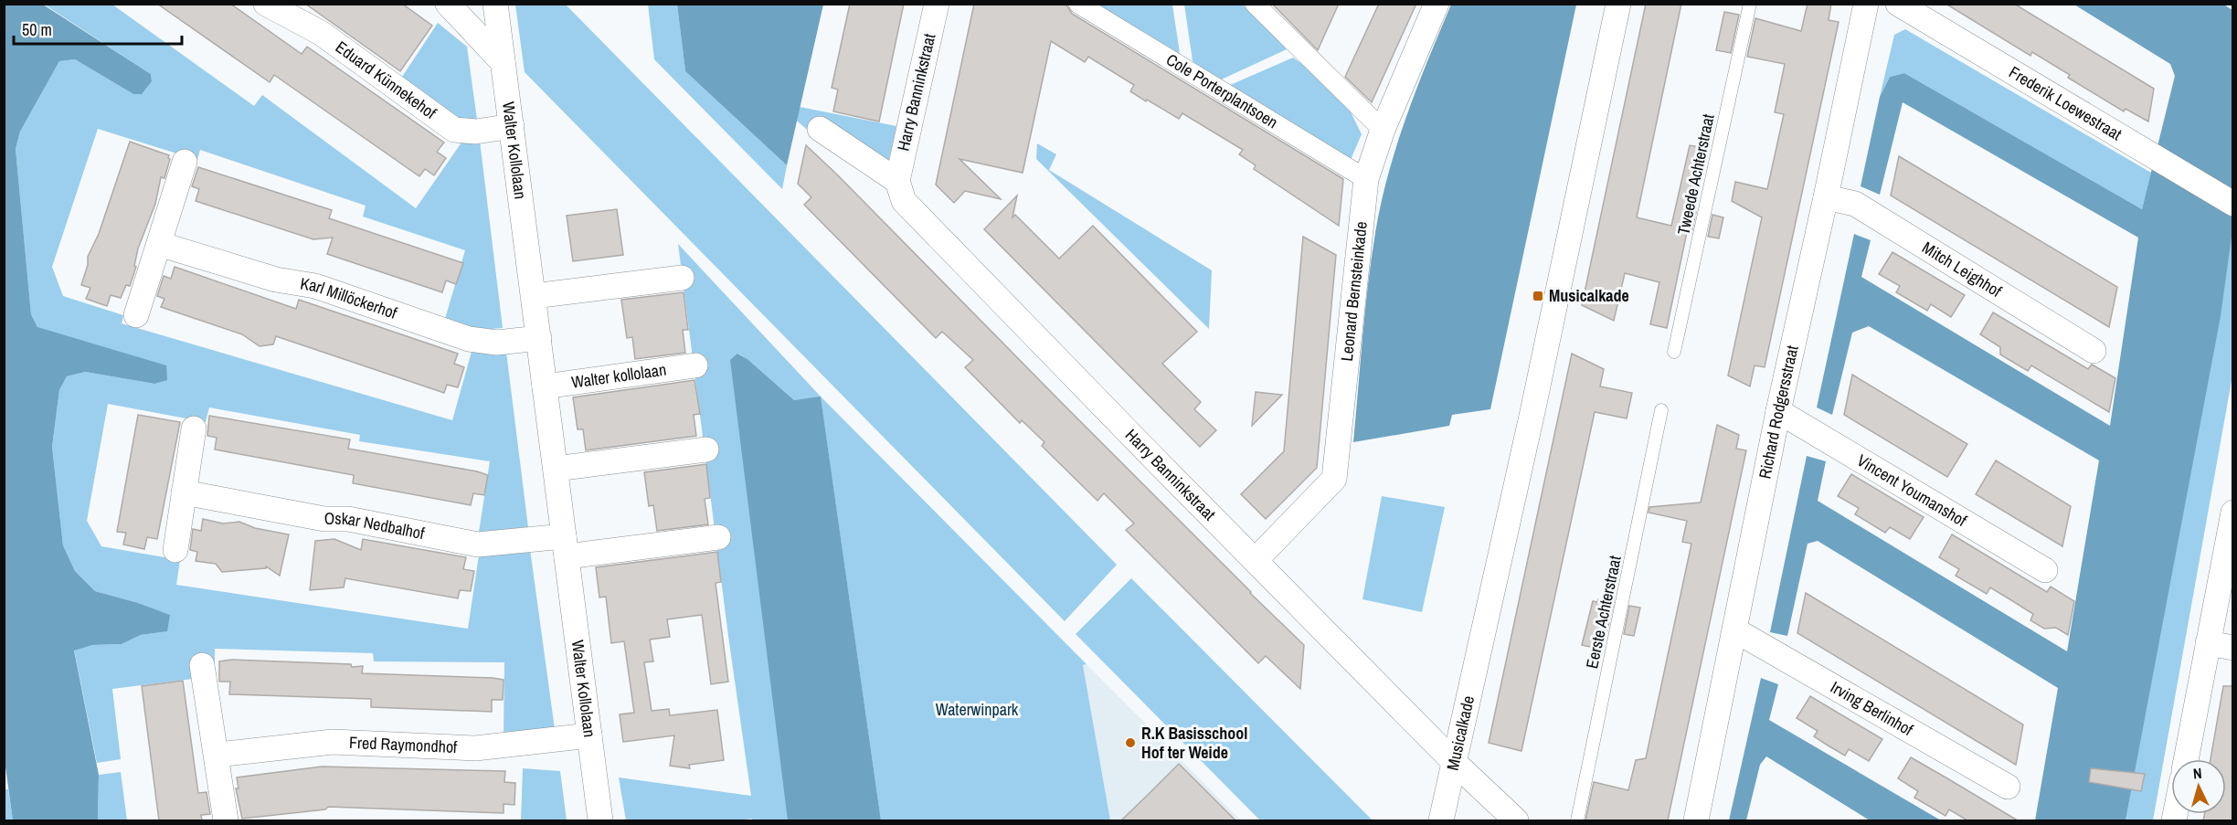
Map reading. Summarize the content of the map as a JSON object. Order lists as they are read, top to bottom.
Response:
{
  "streets": {
    "street": [
      "Eduard Künnekehof",
      "Harry Banninkstraat",
      "Cole Porterplantsoen",
      "Frederik Loewestraat",
      "Walter Kollolaan",
      "Mitch Leighhof",
      "Leonard Bernsteinkade",
      "Karl Millöckerhof",
      "Walter kollolaan",
      "Richard Rodgersstraat",
      "Vincent Youmanshof",
      "Oskar Nedbalhof",
      "Irving Berlinhof",
      "Musicalkade",
      "Fred Raymondhof"
    ],
    "lane": ["Tweede Achterstraat", "Eerste Achterstraat"]
  },
  "crossings": [
    ["Eduard Künnekehof", "Walter Kollolaan"],
    ["Harry Banninkstraat", "Leonard Bernsteinkade"],
    ["Harry Banninkstraat", "Musicalkade"],
    ["Cole Porterplantsoen", "Leonard Bernsteinkade"],
    ["Walter Kollolaan", "Karl Millöckerhof"],
    ["Walter Kollolaan", "Walter kollolaan"],
    ["Walter Kollolaan", "Oskar Nedbalhof"],
    ["Walter Kollolaan", "Fred Raymondhof"],
    ["Mitch Leighhof", "Richard Rodgersstraat"],
    ["Richard Rodgersstraat", "Vincent Youmanshof"],
    ["Richard Rodgersstraat", "Irving Berlinhof"]
  ],
  "parks": ["Waterwinpark"],
  "places": {
    "transit": ["Musicalkade"],
    "other": ["R.K Basisschool Hof ter Weide"]
  },
  "scale_bar": "50 m",
  "north": "top"
}
